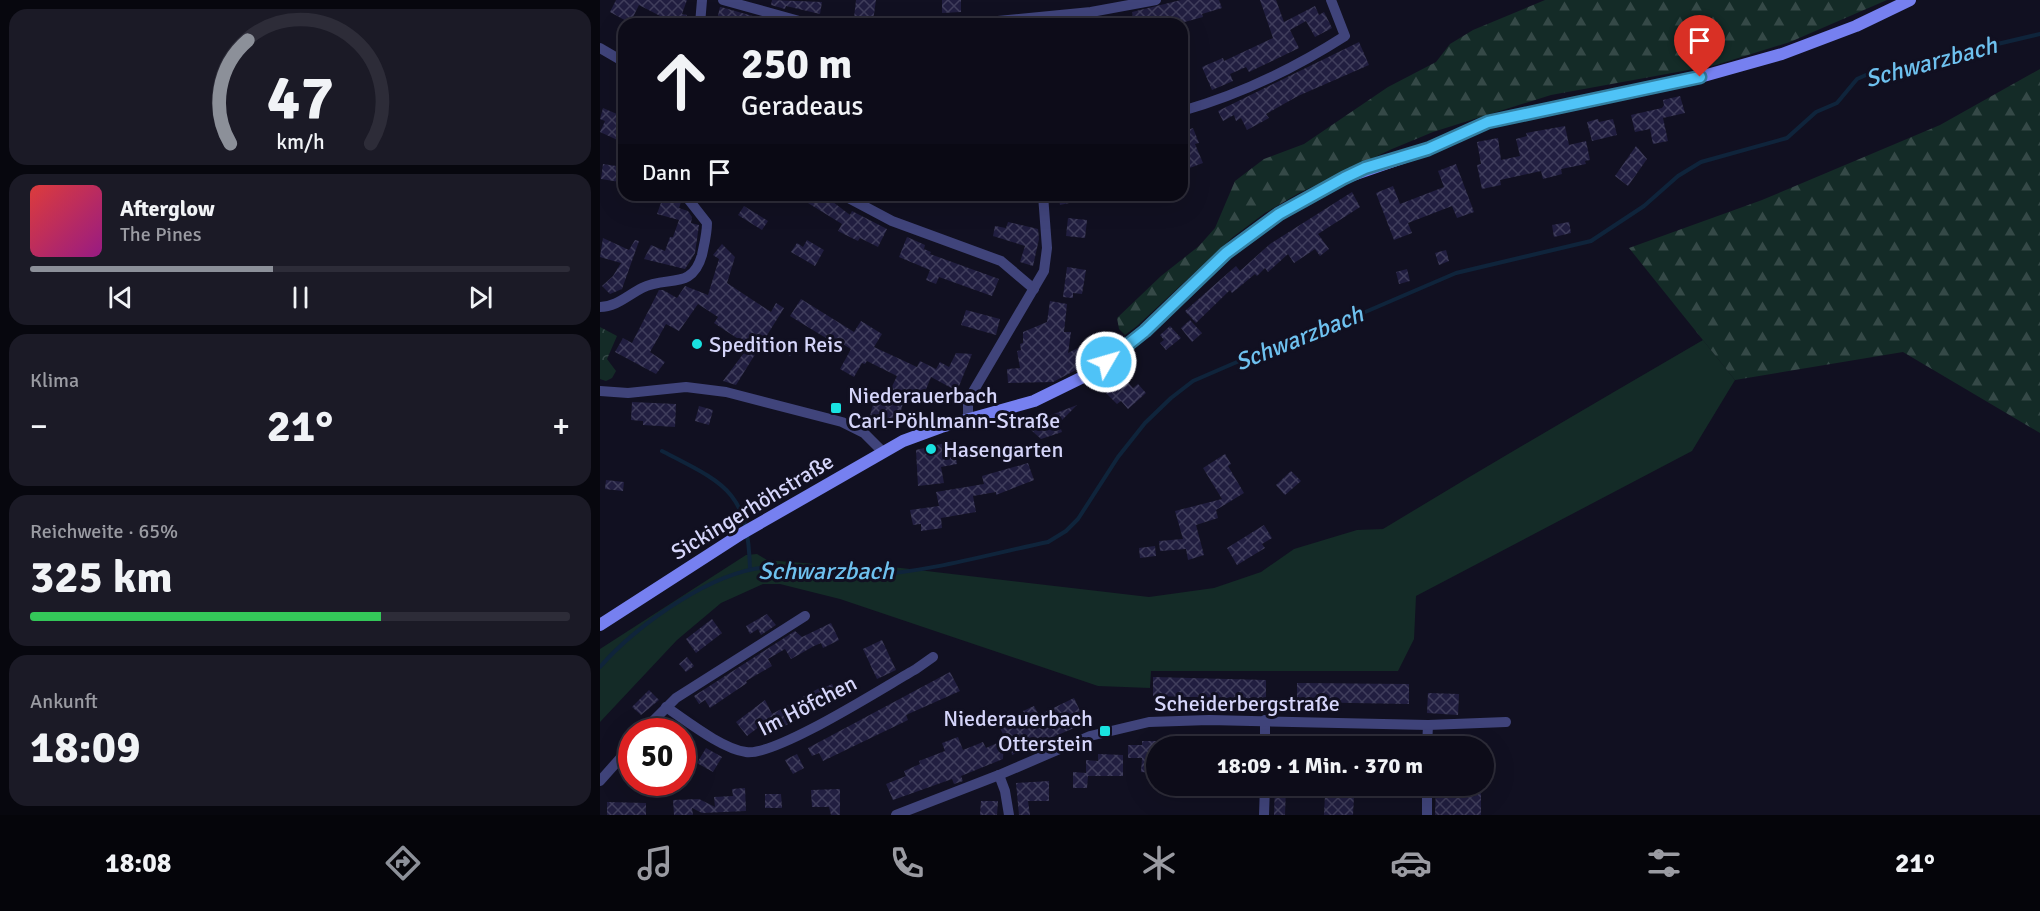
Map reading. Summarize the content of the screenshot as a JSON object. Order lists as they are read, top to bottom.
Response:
{
  "streets": {
    "main road": ["Sickingerhöhstraße"],
    "street": ["Scheiderbergstraße", "Im Höfchen"]
  },
  "water": ["Schwarzbach"],
  "places": {
    "other": ["Spedition Reis", "Hasengarten"],
    "transit": ["Niederauerbach Carl-Pöhlmann-Straße", "Niederauerbach Otterstein"]
  },
  "page": {
    "turn": ["250 m", "Geradeaus"],
    "then": "Dann",
    "song": ["Afterglow", "The Pines"],
    "tile": [
      "Klima",
      ["Reichweite · 65%", "325 km"],
      ["Ankunft", "18:09"]
    ],
    "heat": ["−", "21°", "+"],
    "limit": "50",
    "trip": "18:09 · 1 Min. · 370 m",
    "tabs": ["18:08", "21°"],
    "gauge": ["47", "km/h"]
  }
}
